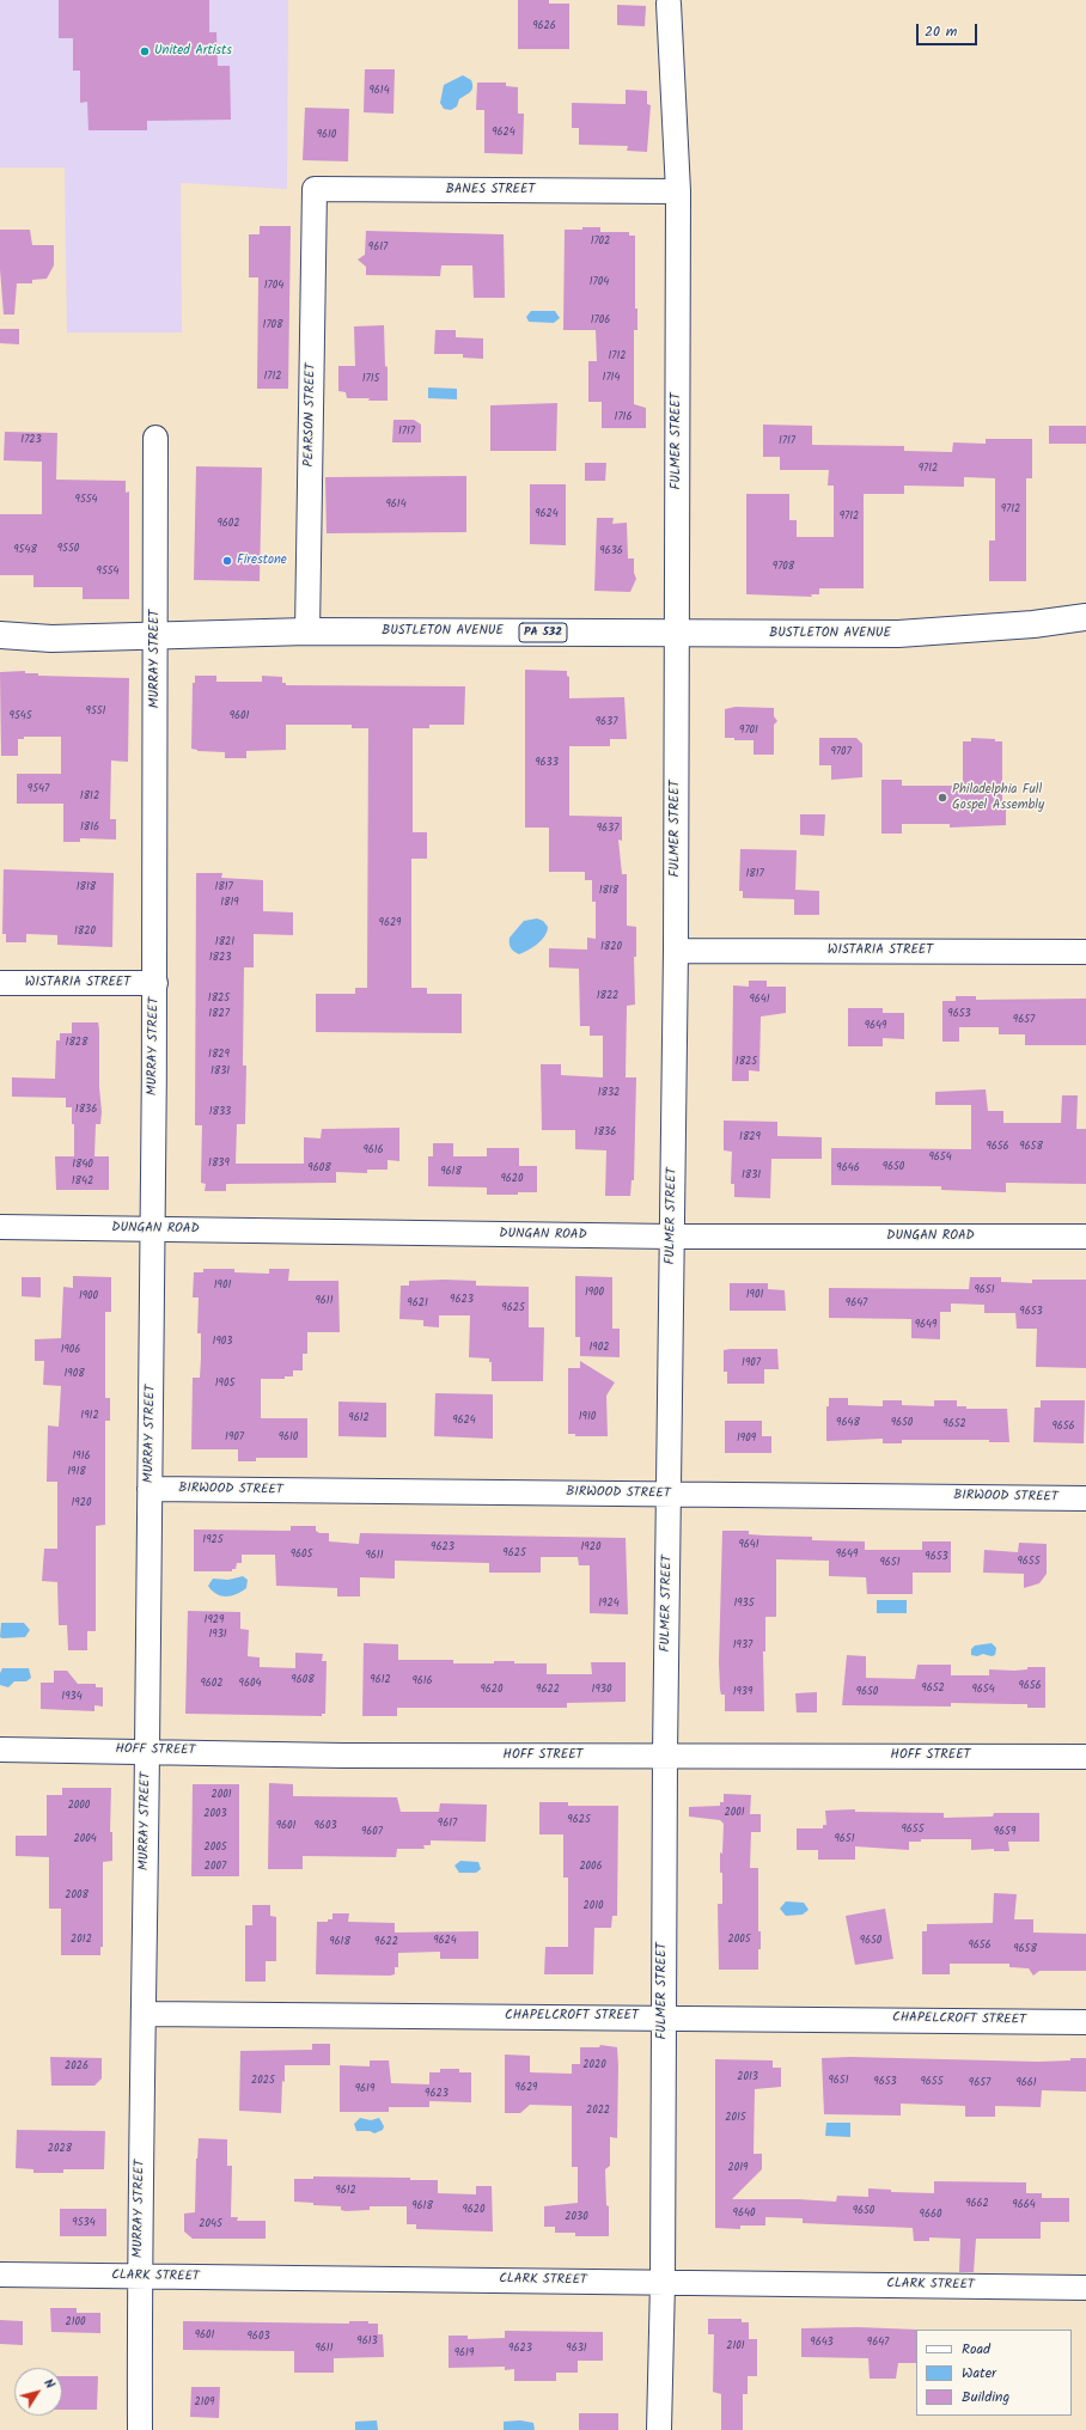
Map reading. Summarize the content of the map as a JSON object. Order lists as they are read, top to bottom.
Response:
{
  "streets": {
    "main road": ["BUSTLETON AVENUE", "PA 532"],
    "street": [
      "BANES STREET",
      "PEARSON STREET",
      "FULMER STREET",
      "MURRAY STREET",
      "WISTARIA STREET",
      "DUNGAN ROAD",
      "BIRWOOD STREET",
      "HOFF STREET",
      "CHAPELCROFT STREET",
      "CLARK STREET"
    ]
  },
  "crossings": [
    ["BANES STREET", "PEARSON STREET"],
    ["BANES STREET", "FULMER STREET"],
    ["PEARSON STREET", "BUSTLETON AVENUE"],
    ["FULMER STREET", "BUSTLETON AVENUE"],
    ["FULMER STREET", "WISTARIA STREET"],
    ["FULMER STREET", "DUNGAN ROAD"],
    ["FULMER STREET", "BIRWOOD STREET"],
    ["FULMER STREET", "HOFF STREET"],
    ["FULMER STREET", "CHAPELCROFT STREET"],
    ["FULMER STREET", "CLARK STREET"],
    ["BUSTLETON AVENUE", "MURRAY STREET"],
    ["MURRAY STREET", "WISTARIA STREET"],
    ["MURRAY STREET", "DUNGAN ROAD"],
    ["MURRAY STREET", "BIRWOOD STREET"],
    ["MURRAY STREET", "HOFF STREET"],
    ["MURRAY STREET", "CHAPELCROFT STREET"],
    ["MURRAY STREET", "CLARK STREET"]
  ],
  "places": ["United Artists", "Firestone", "Philadelphia Full Gospel Assembly"],
  "house_numbers": [
    "9626",
    "9614",
    "9624",
    "9610",
    "1702",
    "9617",
    "1704",
    "1704",
    "1706",
    "1708",
    "1712",
    "1712",
    "1714",
    "1715",
    "1716",
    "1717",
    "1723",
    "1717",
    "9712",
    "9554",
    "9614",
    "9712",
    "9624",
    "9712",
    "9602",
    "9550",
    "9548",
    "9636",
    "9708",
    "9554",
    "9551",
    "9545",
    "9601",
    "9637",
    "9701",
    "9707",
    "9633",
    "9547",
    "1812",
    "1816",
    "9637",
    "1817",
    "1818",
    "1817",
    "1818",
    "1819",
    "9629",
    "1820",
    "1821",
    "1820",
    "1823",
    "1822",
    "1825",
    "9641",
    "1827",
    "9653",
    "9657",
    "9649",
    "1828",
    "1829",
    "1825",
    "1831",
    "1832",
    "1836",
    "1833",
    "1836",
    "1829",
    "9656",
    "9658",
    "9616",
    "9654",
    "1839",
    "1840",
    "9650",
    "9608",
    "9646",
    "9618",
    "1831",
    "9620",
    "1842",
    "1901",
    "9651",
    "1900",
    "1901",
    "1900",
    "9623",
    "9611",
    "9621",
    "9647",
    "9625",
    "9653",
    "9649",
    "1903",
    "1902",
    "1906",
    "1907",
    "1908",
    "1905",
    "1912",
    "1910",
    "9612",
    "9624",
    "9648",
    "9650",
    "9652",
    "9656",
    "1907",
    "9610",
    "1909",
    "1916",
    "1918",
    "1920",
    "1925",
    "9641",
    "9623",
    "1920",
    "9625",
    "9605",
    "9649",
    "9611",
    "9653",
    "9655",
    "9651",
    "1924",
    "1935",
    "1929",
    "1931",
    "1937",
    "9608",
    "9612",
    "9616",
    "9602",
    "9604",
    "9656",
    "9652",
    "9620",
    "9622",
    "1930",
    "9654",
    "1939",
    "9650",
    "1934",
    "2001",
    "2000",
    "2001",
    "2003",
    "9625",
    "9617",
    "9601",
    "9603",
    "9655",
    "9607",
    "9659",
    "2004",
    "9651",
    "2005",
    "2007",
    "2006",
    "2008",
    "2010",
    "2012",
    "2005",
    "9624",
    "9650",
    "9618",
    "9622",
    "9656",
    "9658",
    "2020",
    "2026",
    "2013",
    "2025",
    "9651",
    "9653",
    "9655",
    "9657",
    "9661",
    "9629",
    "9619",
    "9623",
    "2022",
    "2015",
    "2028",
    "2019",
    "9612",
    "9662",
    "9664",
    "9618",
    "9620",
    "9650",
    "9640",
    "9660",
    "2030",
    "9534",
    "2045",
    "2100",
    "9601",
    "9603",
    "9613",
    "9643",
    "9647",
    "2101",
    "9611",
    "9623",
    "9631",
    "9619",
    "2109"
  ],
  "legend": ["Road", "Water", "Building"],
  "scale_bar": "20 m",
  "north": "top right"
}
